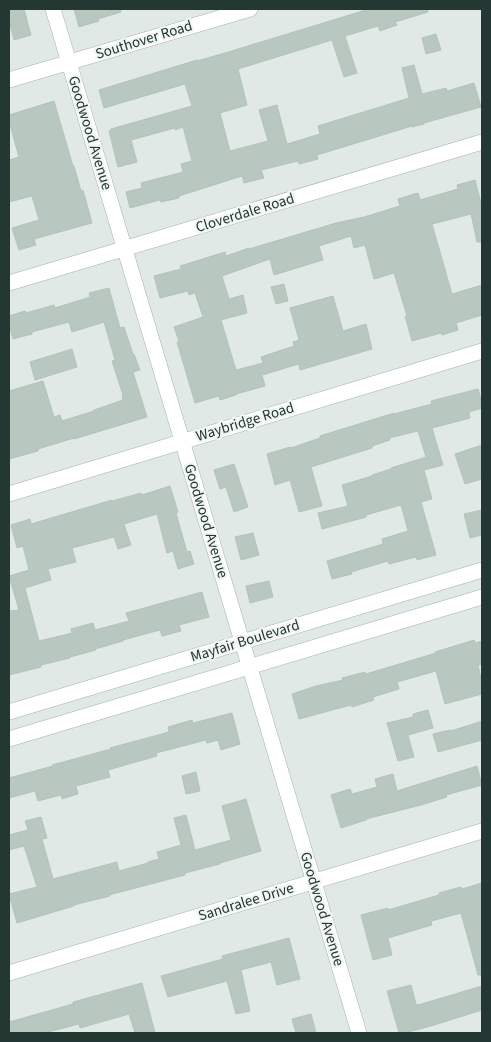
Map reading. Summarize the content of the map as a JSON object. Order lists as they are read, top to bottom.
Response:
{
  "streets": {
    "street": [
      "Southover Road",
      "Goodwood Avenue",
      "Cloverdale Road",
      "Waybridge Road",
      "Mayfair Boulevard",
      "Sandralee Drive"
    ]
  },
  "crossings": [
    ["Southover Road", "Goodwood Avenue"],
    ["Goodwood Avenue", "Cloverdale Road"],
    ["Goodwood Avenue", "Waybridge Road"],
    ["Goodwood Avenue", "Mayfair Boulevard"],
    ["Goodwood Avenue", "Sandralee Drive"]
  ]
}
